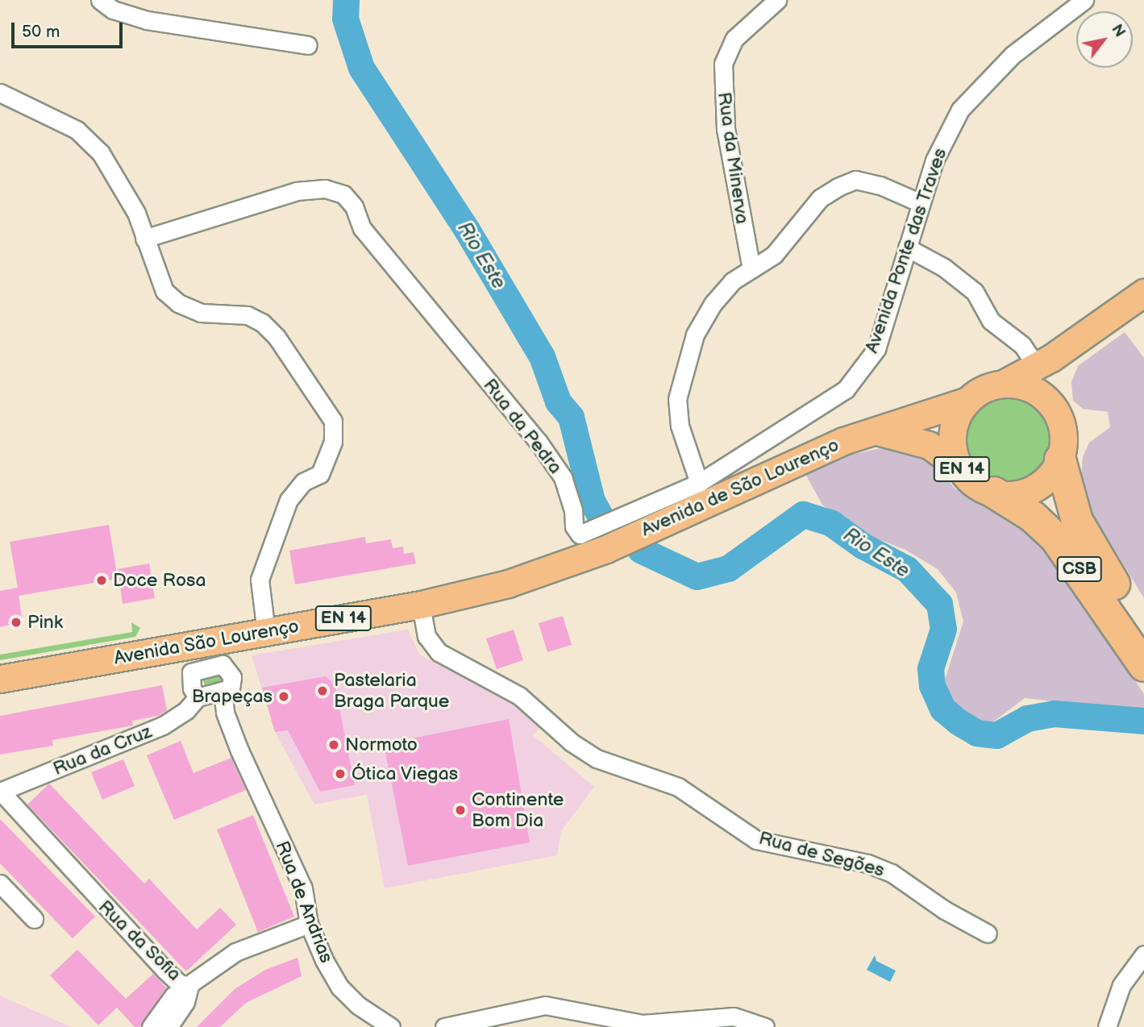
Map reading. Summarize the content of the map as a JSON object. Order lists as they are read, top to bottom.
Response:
{
  "streets": {
    "highway": ["CSB"],
    "main road": ["EN 14", "Avenida de São Lourenço", "Avenida São Lourenço"],
    "street": [
      "Rua da Minerva",
      "Avenida Ponte das Traves",
      "Rua da Pedra",
      "Rua da Cruz",
      "Rua de Segões",
      "Rua de Andrias",
      "Rua da Sofia"
    ]
  },
  "crossings": [
    ["Avenida Ponte das Traves", "Rua da Pedra"],
    ["Avenida Ponte das Traves", "Avenida de São Lourenço"],
    ["Rua da Pedra", "Avenida de São Lourenço"],
    ["EN 14", "Avenida de São Lourenço"],
    ["EN 14", "CSB"],
    ["Avenida de São Lourenço", "CSB"],
    ["Avenida de São Lourenço", "Avenida São Lourenço"],
    ["Avenida São Lourenço", "Rua da Cruz"],
    ["Avenida São Lourenço", "Rua de Segões"],
    ["Avenida São Lourenço", "Rua de Andrias"],
    ["Rua da Cruz", "Rua de Andrias"],
    ["Rua da Cruz", "Rua da Sofia"],
    ["Rua de Andrias", "Rua da Sofia"]
  ],
  "water": ["Rio Este"],
  "places": [
    "Doce Rosa",
    "Pink",
    "Pastelaria Braga Parque",
    "Brapeças",
    "Normoto",
    "Ótica Viegas",
    "Continente Bom Dia"
  ],
  "scale_bar": "50 m",
  "north": "top right"
}
